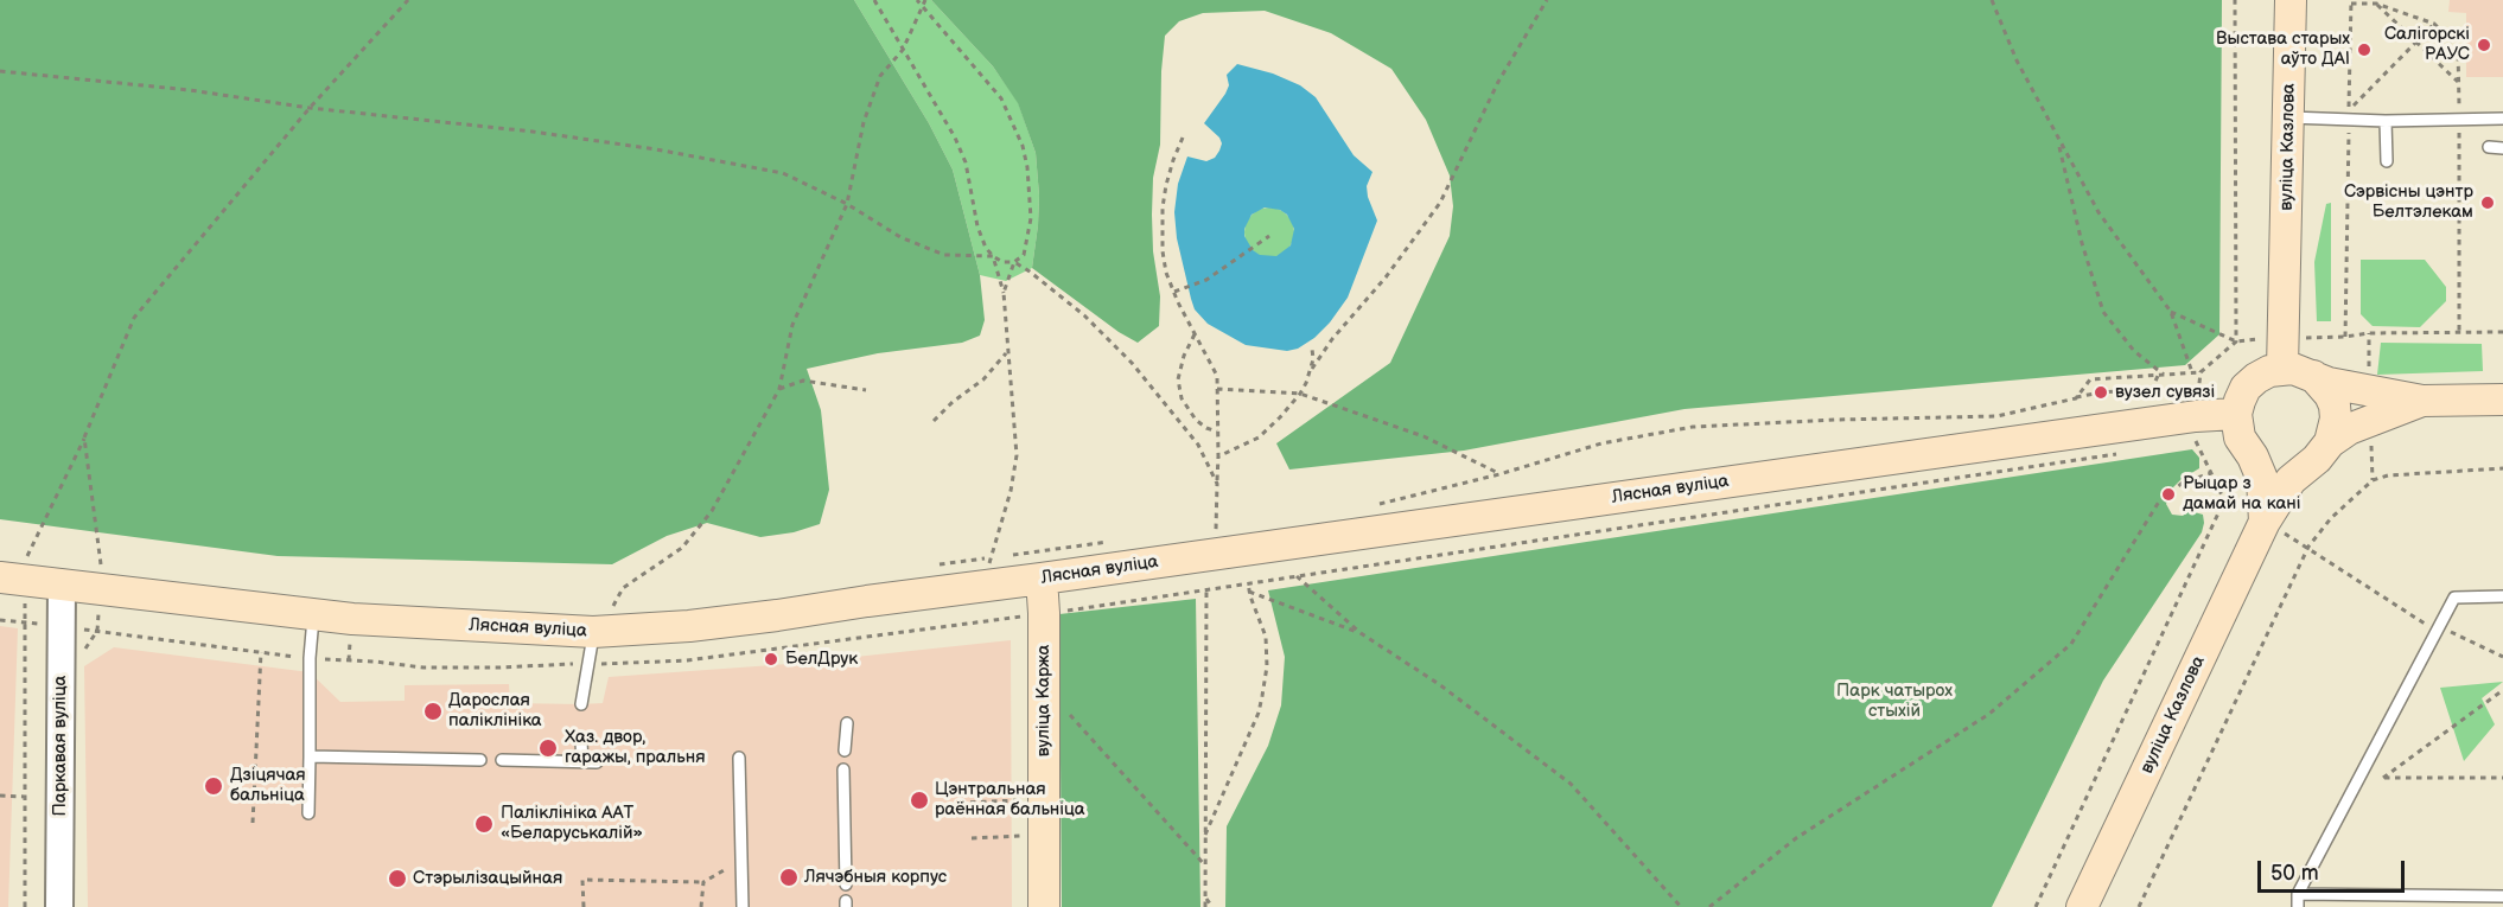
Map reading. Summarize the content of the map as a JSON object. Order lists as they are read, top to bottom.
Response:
{
  "streets": {
    "main road": ["вуліца Казлова", "Лясная вуліца", "вуліца Каржа"],
    "street": ["Паркавая вуліца"]
  },
  "crossings": [
    ["вуліца Казлова", "Лясная вуліца"],
    ["Лясная вуліца", "вуліца Каржа"],
    ["Лясная вуліца", "Паркавая вуліца"]
  ],
  "parks": ["Парк чатырох стыхій"],
  "places": [
    "Салігорскі РАУС",
    "Выстава старых аўто ДАІ",
    "Сэрвісны цэнтр Белтэлекам",
    "вузел сувязі",
    "Рыцар з дамай на кані",
    "БелДрук",
    "Дарослая паліклініка",
    "Хаз. двор, гаражы, пральня",
    "Дзіцячая бальніца",
    "Цэнтральная раённая бальніца",
    "Паліклініка ААТ «Беларуськалій»",
    "Лячэбныя корпус",
    "Стэрылізацыйная"
  ],
  "scale_bar": "50 m"
}
